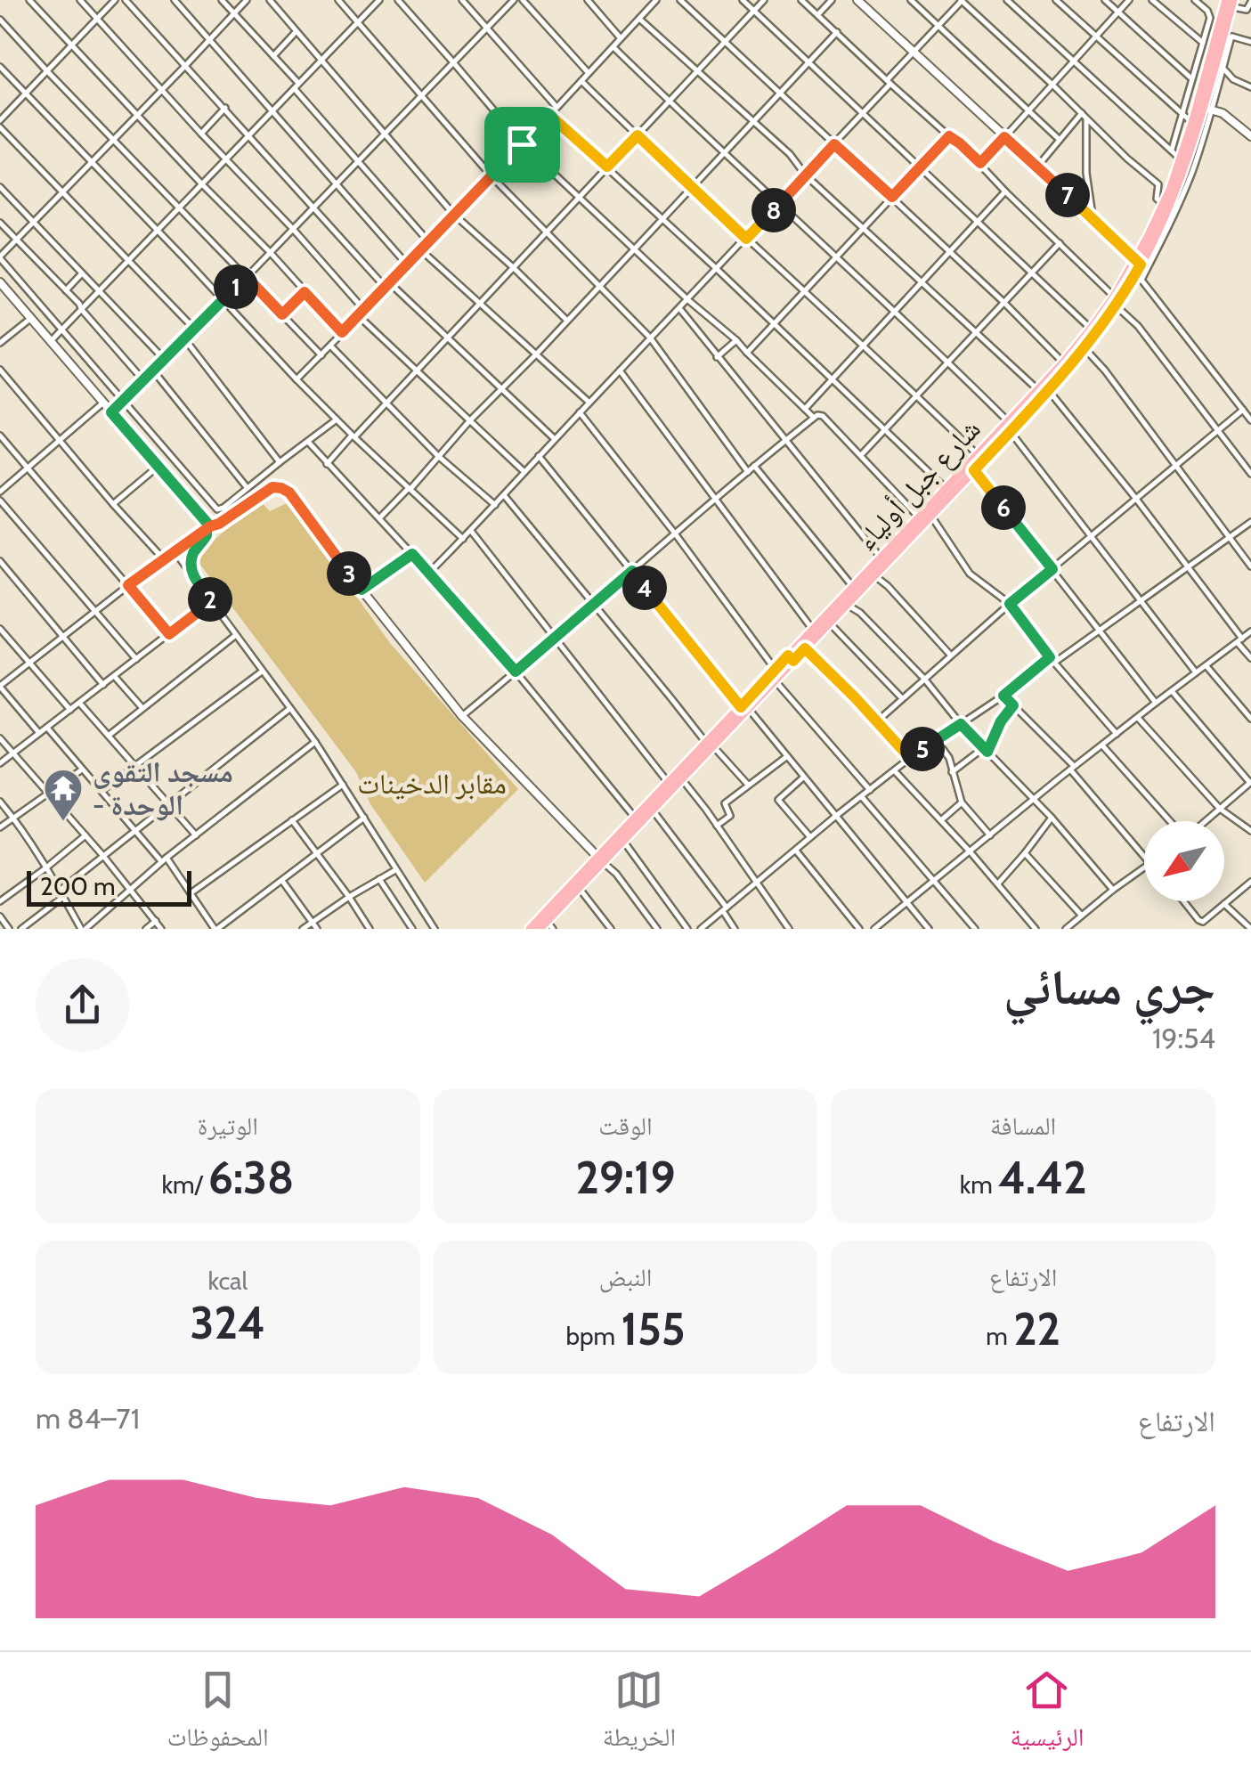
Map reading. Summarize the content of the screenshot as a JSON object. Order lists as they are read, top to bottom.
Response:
{
  "streets": {
    "main road": ["شارع جبل أولياء"]
  },
  "parks": ["مقابر الدخينات"],
  "places": {
    "temple": ["مسجد التقوى - الوحدة"]
  },
  "scale_bar": "200 m",
  "north": "bottom left",
  "page": {
    "pins": [
      "7",
      "8",
      "1",
      "6",
      "3",
      "4",
      "2",
      "5"
    ],
    "scale": "200 m",
    "heading": ["جري مسائي", "19:54"],
    "stats": [
      ["المسافة", "4.42 km"],
      ["الوقت", "29:19"],
      ["الوتيرة", "6:38 /km"],
      ["الارتفاع", "22 m"],
      ["النبض", "155 bpm"],
      ["kcal", "324"]
    ],
    "chart": ["الارتفاع", "71–84 m"],
    "tabs": ["الرئيسية", "الخريطة", "المحفوظات"]
  }
}
